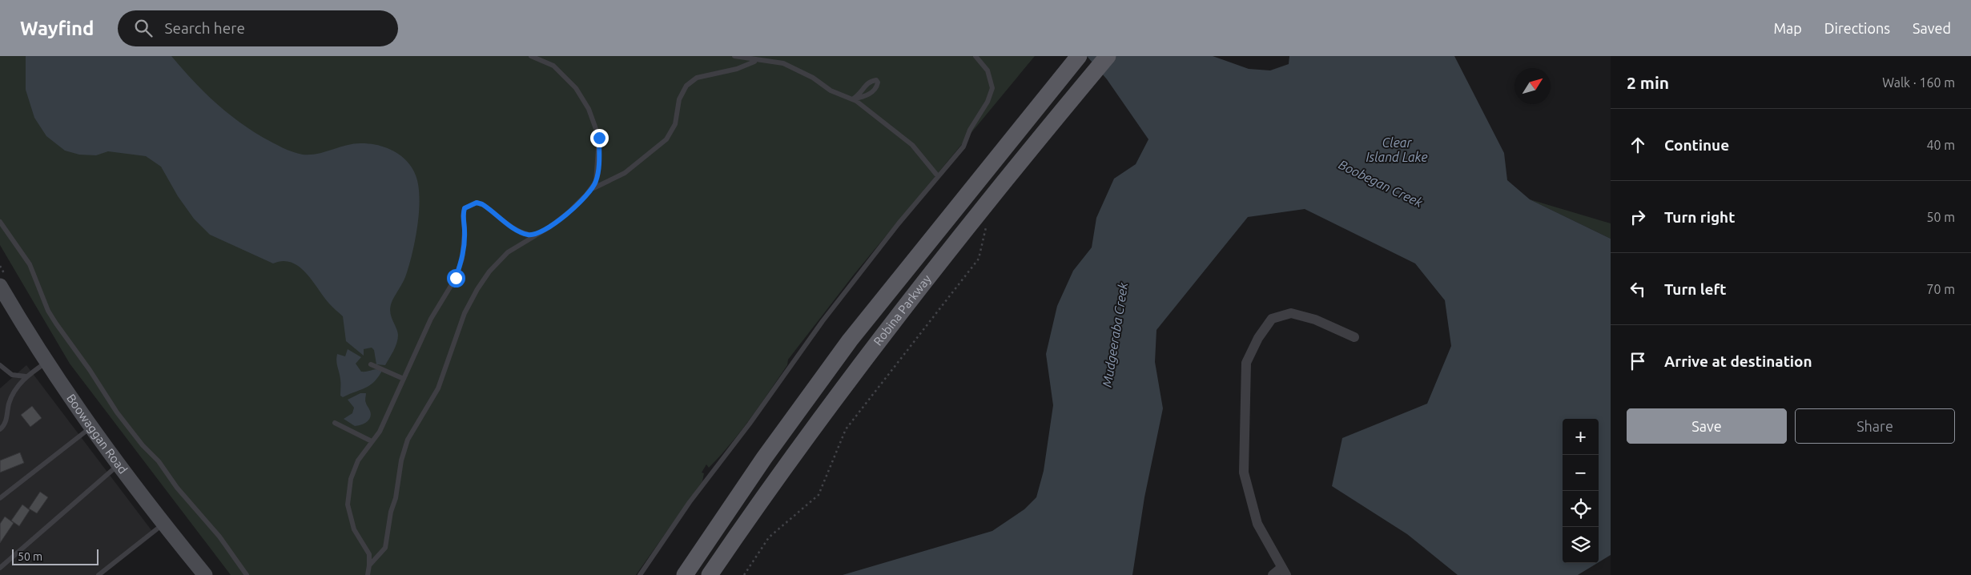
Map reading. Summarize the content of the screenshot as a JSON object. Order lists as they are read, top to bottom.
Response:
{
  "streets": {
    "main road": ["Robina Parkway", "Boowaggan Road"]
  },
  "water": ["Clear Island Lake", "Boobegan Creek", "Mudgeeraba Creek"],
  "scale_bar": "50 m",
  "north": "top right",
  "page": {
    "header": "Wayfind",
    "search": "Search here",
    "nav": ["Map", "Directions", "Saved"],
    "heading": ["2 min", "Walk · 160 m"],
    "list": [
      ["Continue", "40 m"],
      ["Turn right", "50 m"],
      ["Turn left", "70 m"],
      "Arrive at destination"
    ],
    "buttons": ["Save", "Share"],
    "map_buttons": ["+", "−"],
    "scale": "50 m"
  }
}
